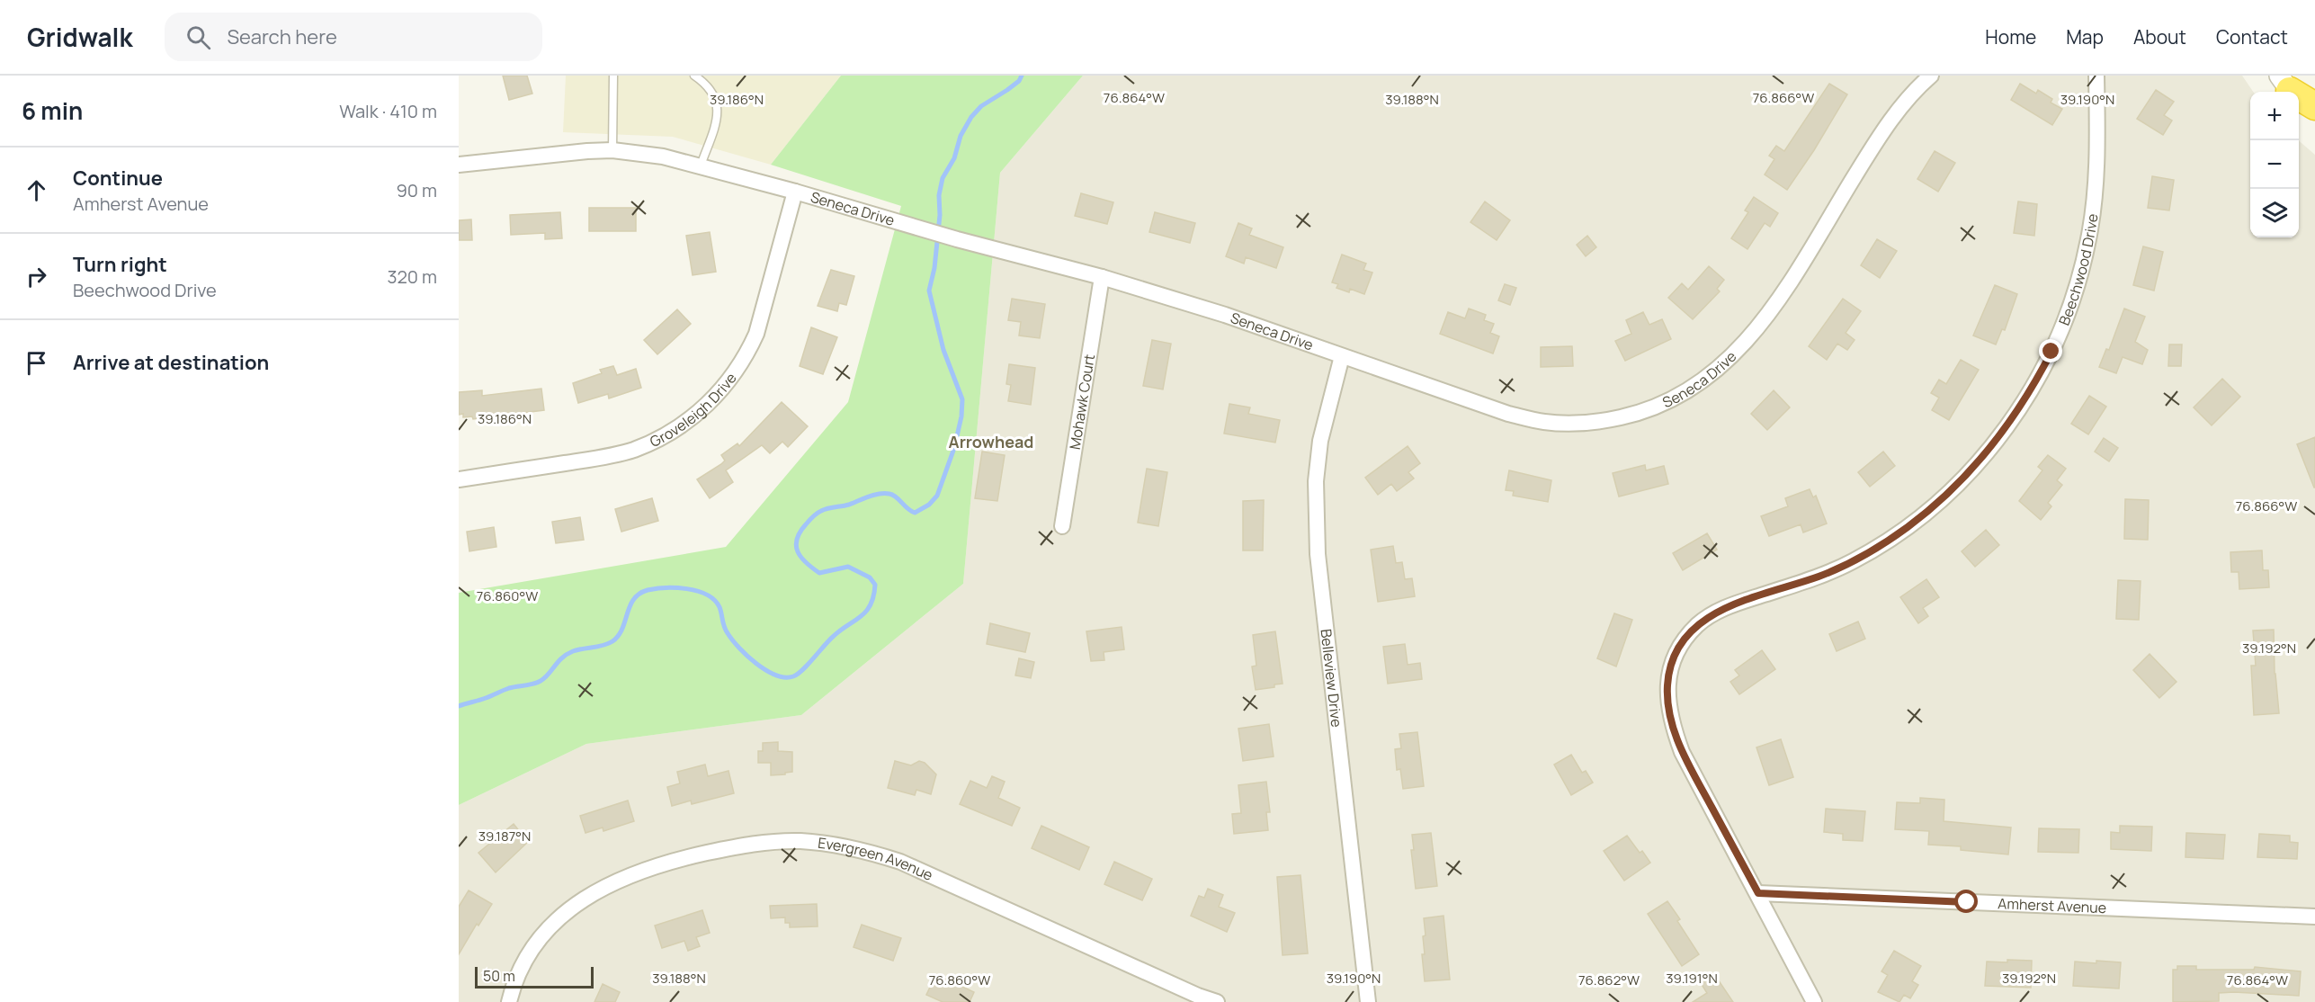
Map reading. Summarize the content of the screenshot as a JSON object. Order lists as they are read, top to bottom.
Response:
{
  "streets": {
    "street": [
      "Seneca Drive",
      "Beechwood Drive",
      "Mohawk Court",
      "Groveleigh Drive",
      "Belleview Drive",
      "Evergreen Avenue",
      "Amherst Avenue"
    ]
  },
  "crossings": [
    ["Seneca Drive", "Mohawk Court"],
    ["Seneca Drive", "Groveleigh Drive"],
    ["Seneca Drive", "Belleview Drive"],
    ["Beechwood Drive", "Amherst Avenue"]
  ],
  "districts": ["Arrowhead"],
  "scale_bar": "50 m",
  "page": {
    "header": "Gridwalk",
    "search": "Search here",
    "nav": [
      "Home",
      "Map",
      "About",
      "Contact"
    ],
    "heading": ["6 min", "Walk · 410 m"],
    "map_buttons": ["+", "−"],
    "list": [
      ["Continue", "Amherst Avenue", "90 m"],
      ["Turn right", "Beechwood Drive", "320 m"],
      "Arrive at destination"
    ],
    "scale": "50 m"
  },
  "coordinates": [
    "76.864°W",
    "76.866°W",
    "39.186°N",
    "39.188°N",
    "39.190°N",
    "76.860°W",
    "39.192°N",
    "39.187°N",
    "39.191°N",
    "76.862°W"
  ]
}
